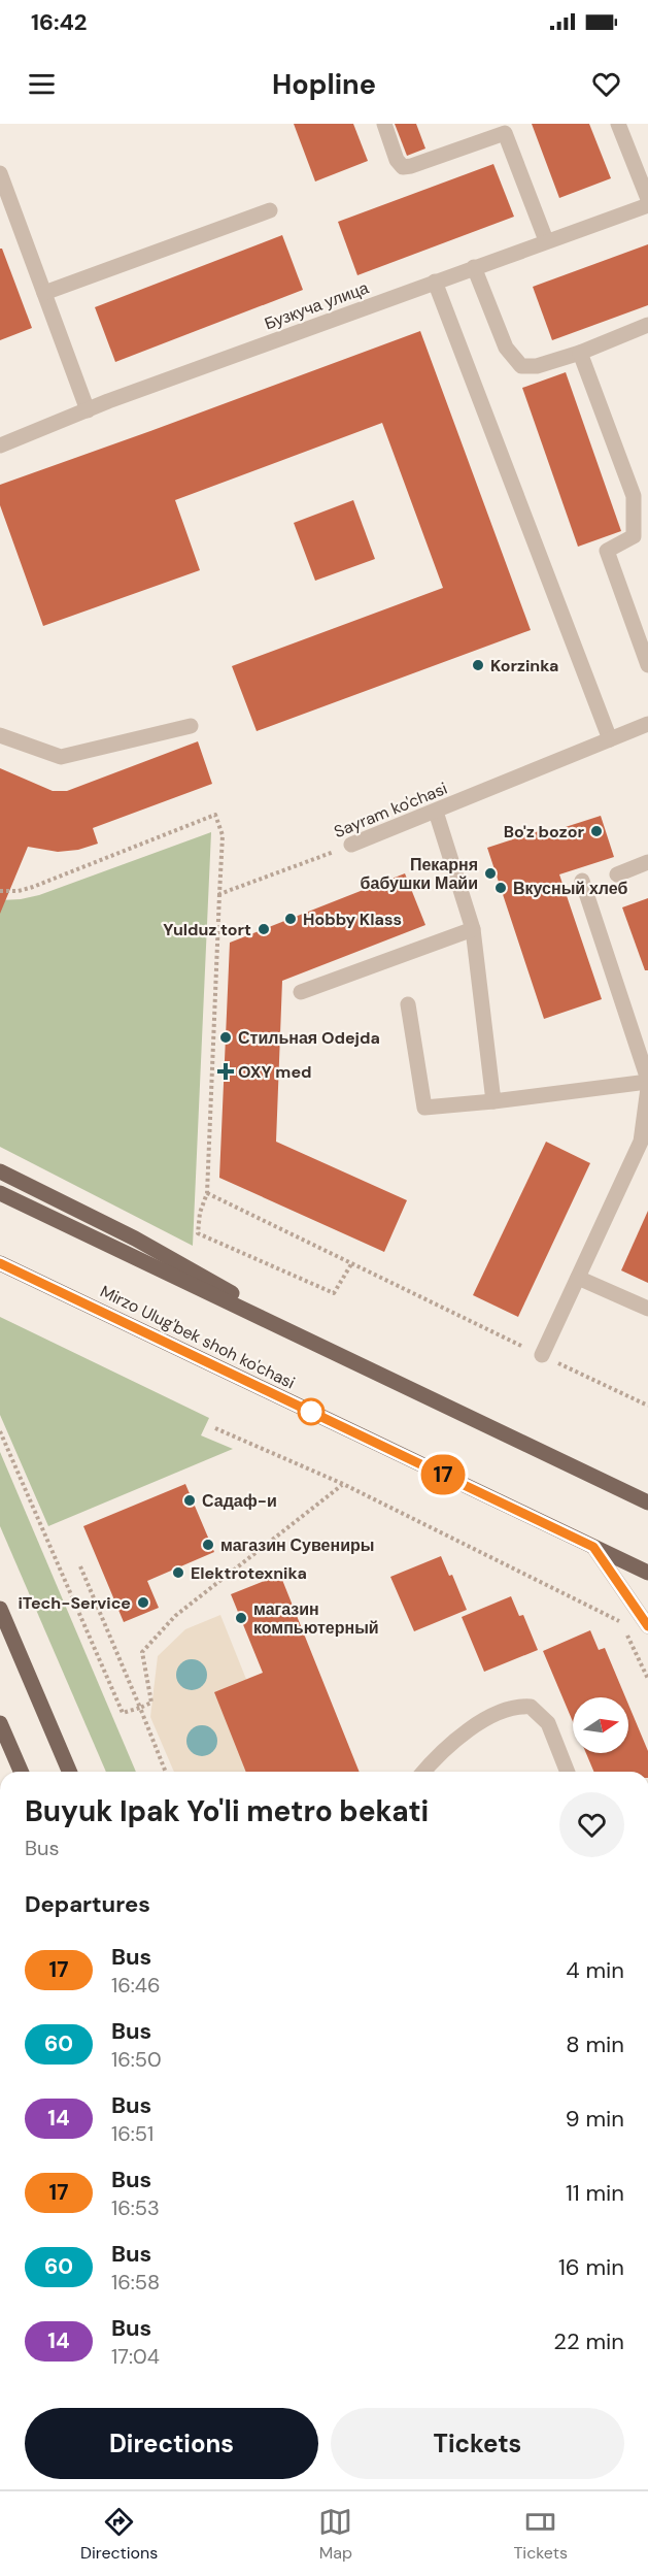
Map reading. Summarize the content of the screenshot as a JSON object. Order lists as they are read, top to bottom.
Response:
{
  "streets": {
    "main road": ["Mirzo Ulug'bek shoh ko'chasi"],
    "street": ["Бузкуча улица", "Sayram ko'chasi"]
  },
  "places": {
    "other": [
      "Korzinka",
      "Bo'z bozor",
      "Пекарня бабушки Майи",
      "Вкусный хлеб",
      "Hobby Klass",
      "Yulduz tort",
      "Стильная Odejda",
      "Садаф-и",
      "магазин Сувениры",
      "Elektrotexnika",
      "iTech-Service",
      "магазин компьютерный"
    ],
    "health": ["OXY med"]
  },
  "lines": ["bus line 17"],
  "north": "right",
  "page": {
    "status": "16:42",
    "header": "Hopline",
    "on_map": "17",
    "heading": [
      ["Buyuk Ipak Yo'li metro bekati", "Bus"],
      "Departures"
    ],
    "list": [
      {
        "mark": "17",
        "name": "Bus",
        "note": "16:46",
        "value": "4 min"
      },
      {
        "mark": "60",
        "name": "Bus",
        "note": "16:50",
        "value": "8 min"
      },
      {
        "mark": "14",
        "name": "Bus",
        "note": "16:51",
        "value": "9 min"
      },
      {
        "mark": "17",
        "name": "Bus",
        "note": "16:53",
        "value": "11 min"
      },
      {
        "mark": "60",
        "name": "Bus",
        "note": "16:58",
        "value": "16 min"
      },
      {
        "mark": "14",
        "name": "Bus",
        "note": "17:04",
        "value": "22 min"
      }
    ],
    "buttons": ["Directions", "Tickets"],
    "tabs": ["Directions", "Map", "Tickets"]
  }
}
